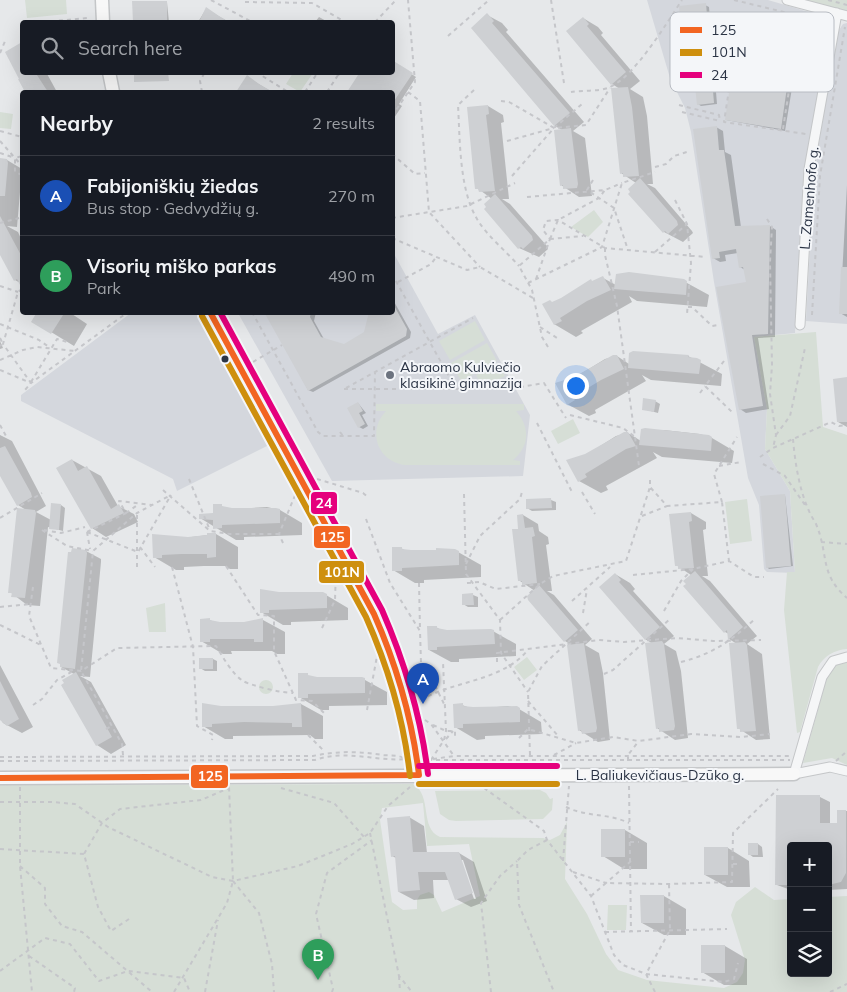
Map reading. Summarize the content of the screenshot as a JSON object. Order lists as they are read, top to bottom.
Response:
{
  "streets": {
    "main road": ["L. Baliukevičiaus-Dzūko g."],
    "street": ["L. Zamenhofo g."]
  },
  "places": ["Abraomo Kulviečio klasikinė gimnazija"],
  "lines": ["transit line 125", "transit line 24", "transit line 101N"],
  "legend": ["125", "101N", "24"],
  "page": {
    "search": "Search here",
    "heading": ["Nearby", "2 results"],
    "list": [
      {
        "mark": "A",
        "name": "Fabijoniškių žiedas",
        "note": "Bus stop · Gedvydžių g.",
        "value": "270 m"
      },
      {
        "mark": "B",
        "name": "Visorių miško parkas",
        "note": "Park",
        "value": "490 m"
      }
    ],
    "pins": ["A", "B"],
    "map_buttons": ["+", "−"]
  }
}
